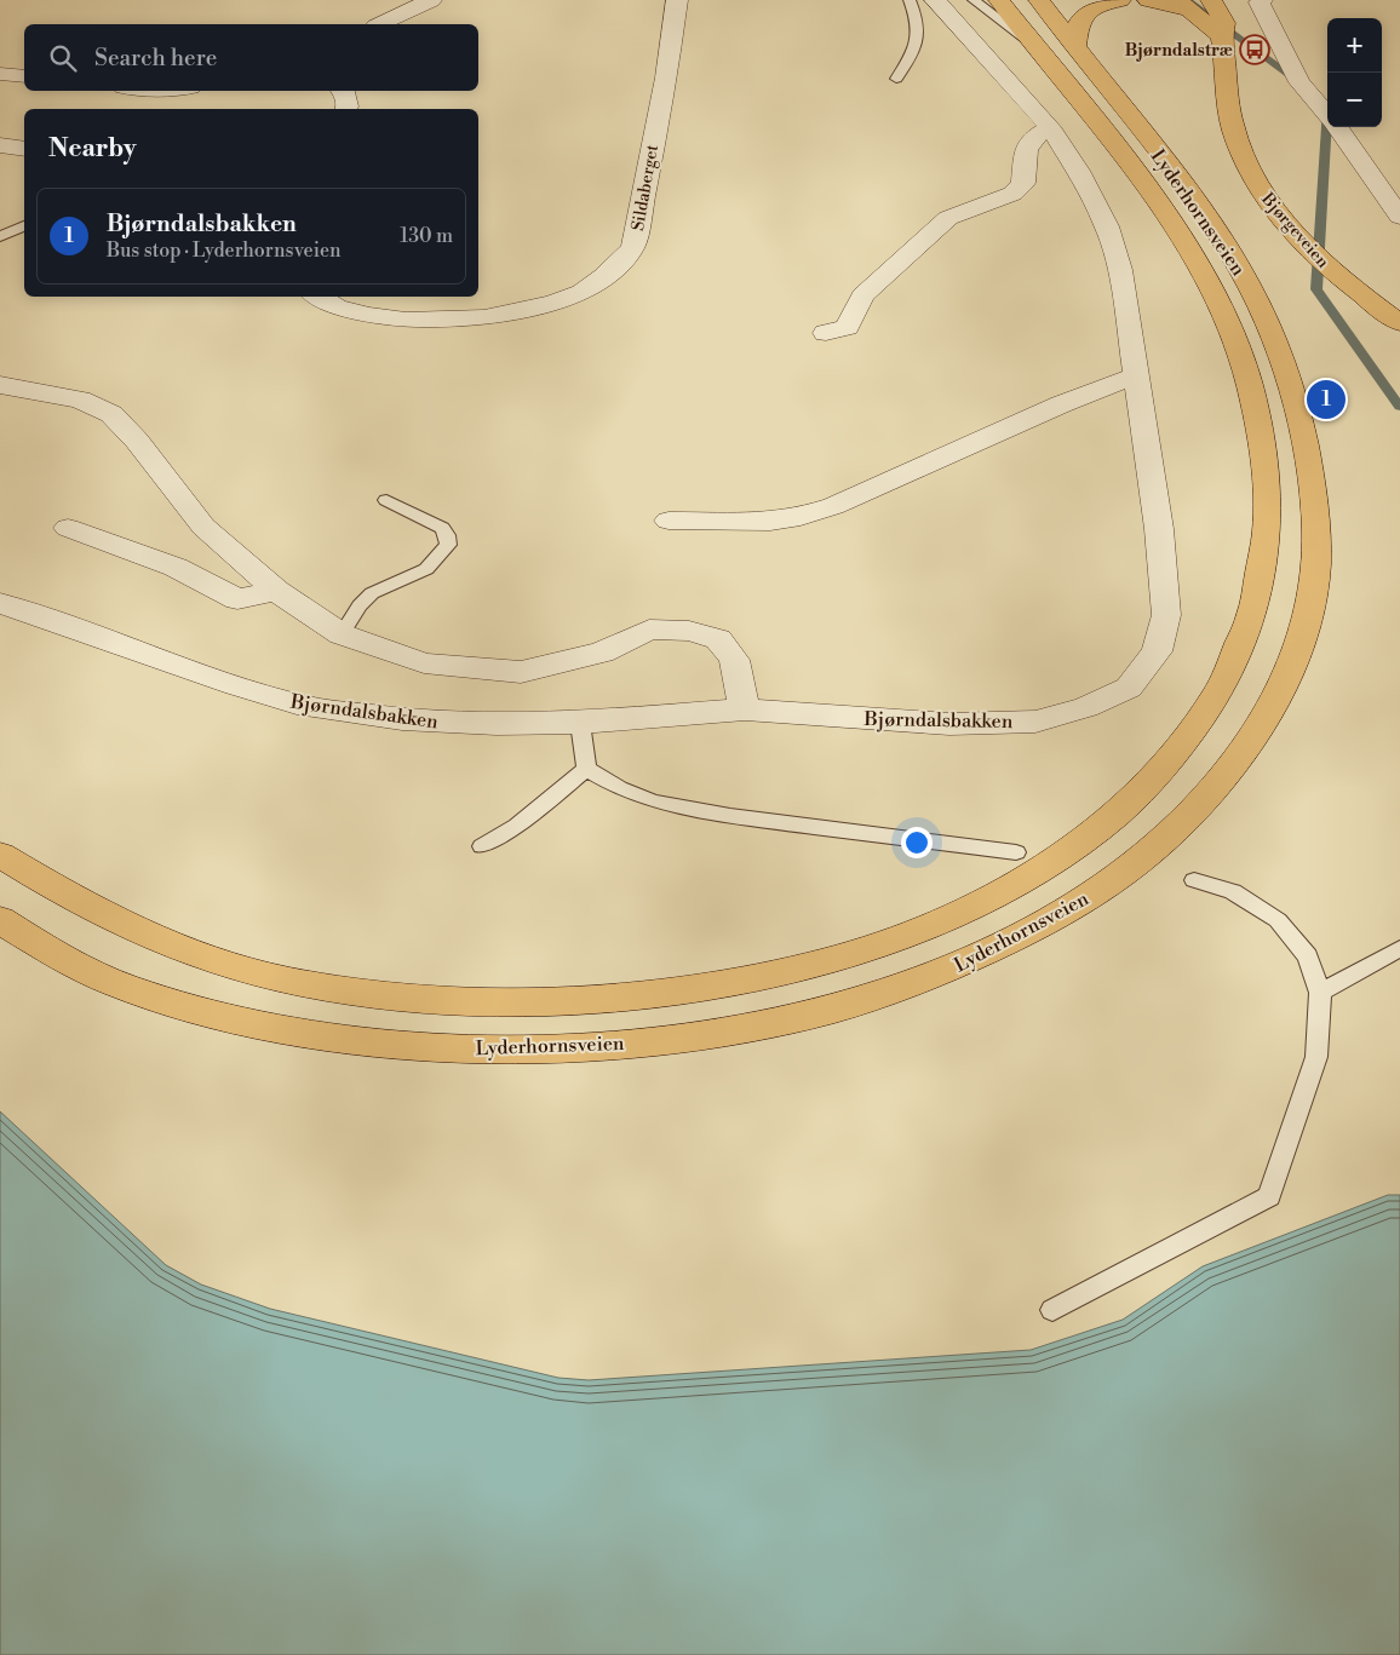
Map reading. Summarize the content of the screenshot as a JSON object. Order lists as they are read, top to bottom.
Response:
{
  "streets": {
    "main road": ["Lyderhornsveien", "Bjørgeveien"],
    "street": ["Sildaberget", "Bjørndalsbakken"]
  },
  "places": {
    "bus stop": ["Bjørndalstræ"]
  },
  "page": {
    "map_buttons": ["+", "−"],
    "search": "Search here",
    "heading": "Nearby",
    "list": [
      {
        "mark": "1",
        "name": "Bjørndalsbakken",
        "note": "Bus stop · Lyderhornsveien",
        "value": "130 m"
      }
    ],
    "pins": "1"
  }
}
